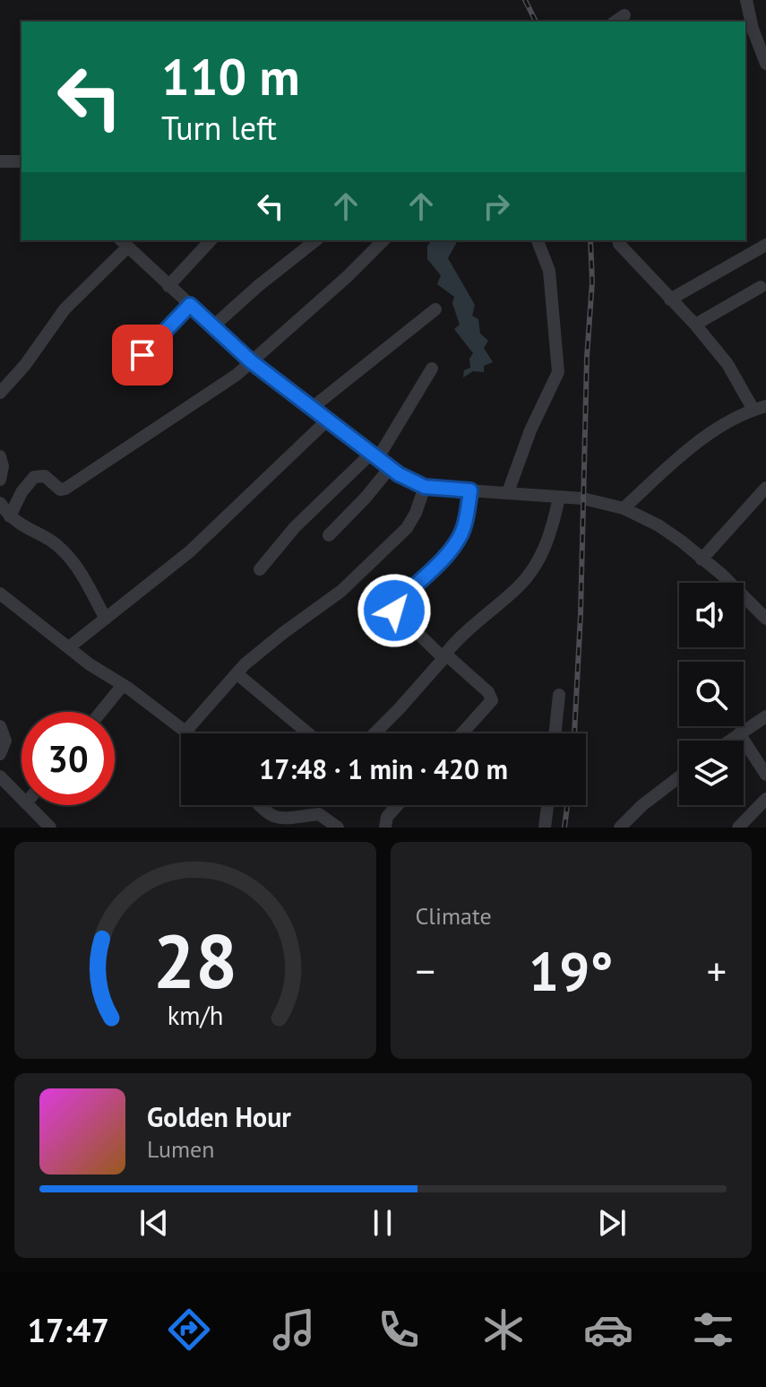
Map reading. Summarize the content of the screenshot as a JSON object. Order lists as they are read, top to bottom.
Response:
{
  "page": {
    "turn": ["110 m", "Turn left"],
    "limit": "30",
    "trip": "17:48 · 1 min · 420 m",
    "tile": "Climate",
    "heat": ["−", "19°", "+"],
    "song": ["Golden Hour", "Lumen"],
    "tabs": "17:47",
    "gauge": ["28", "km/h"]
  }
}
